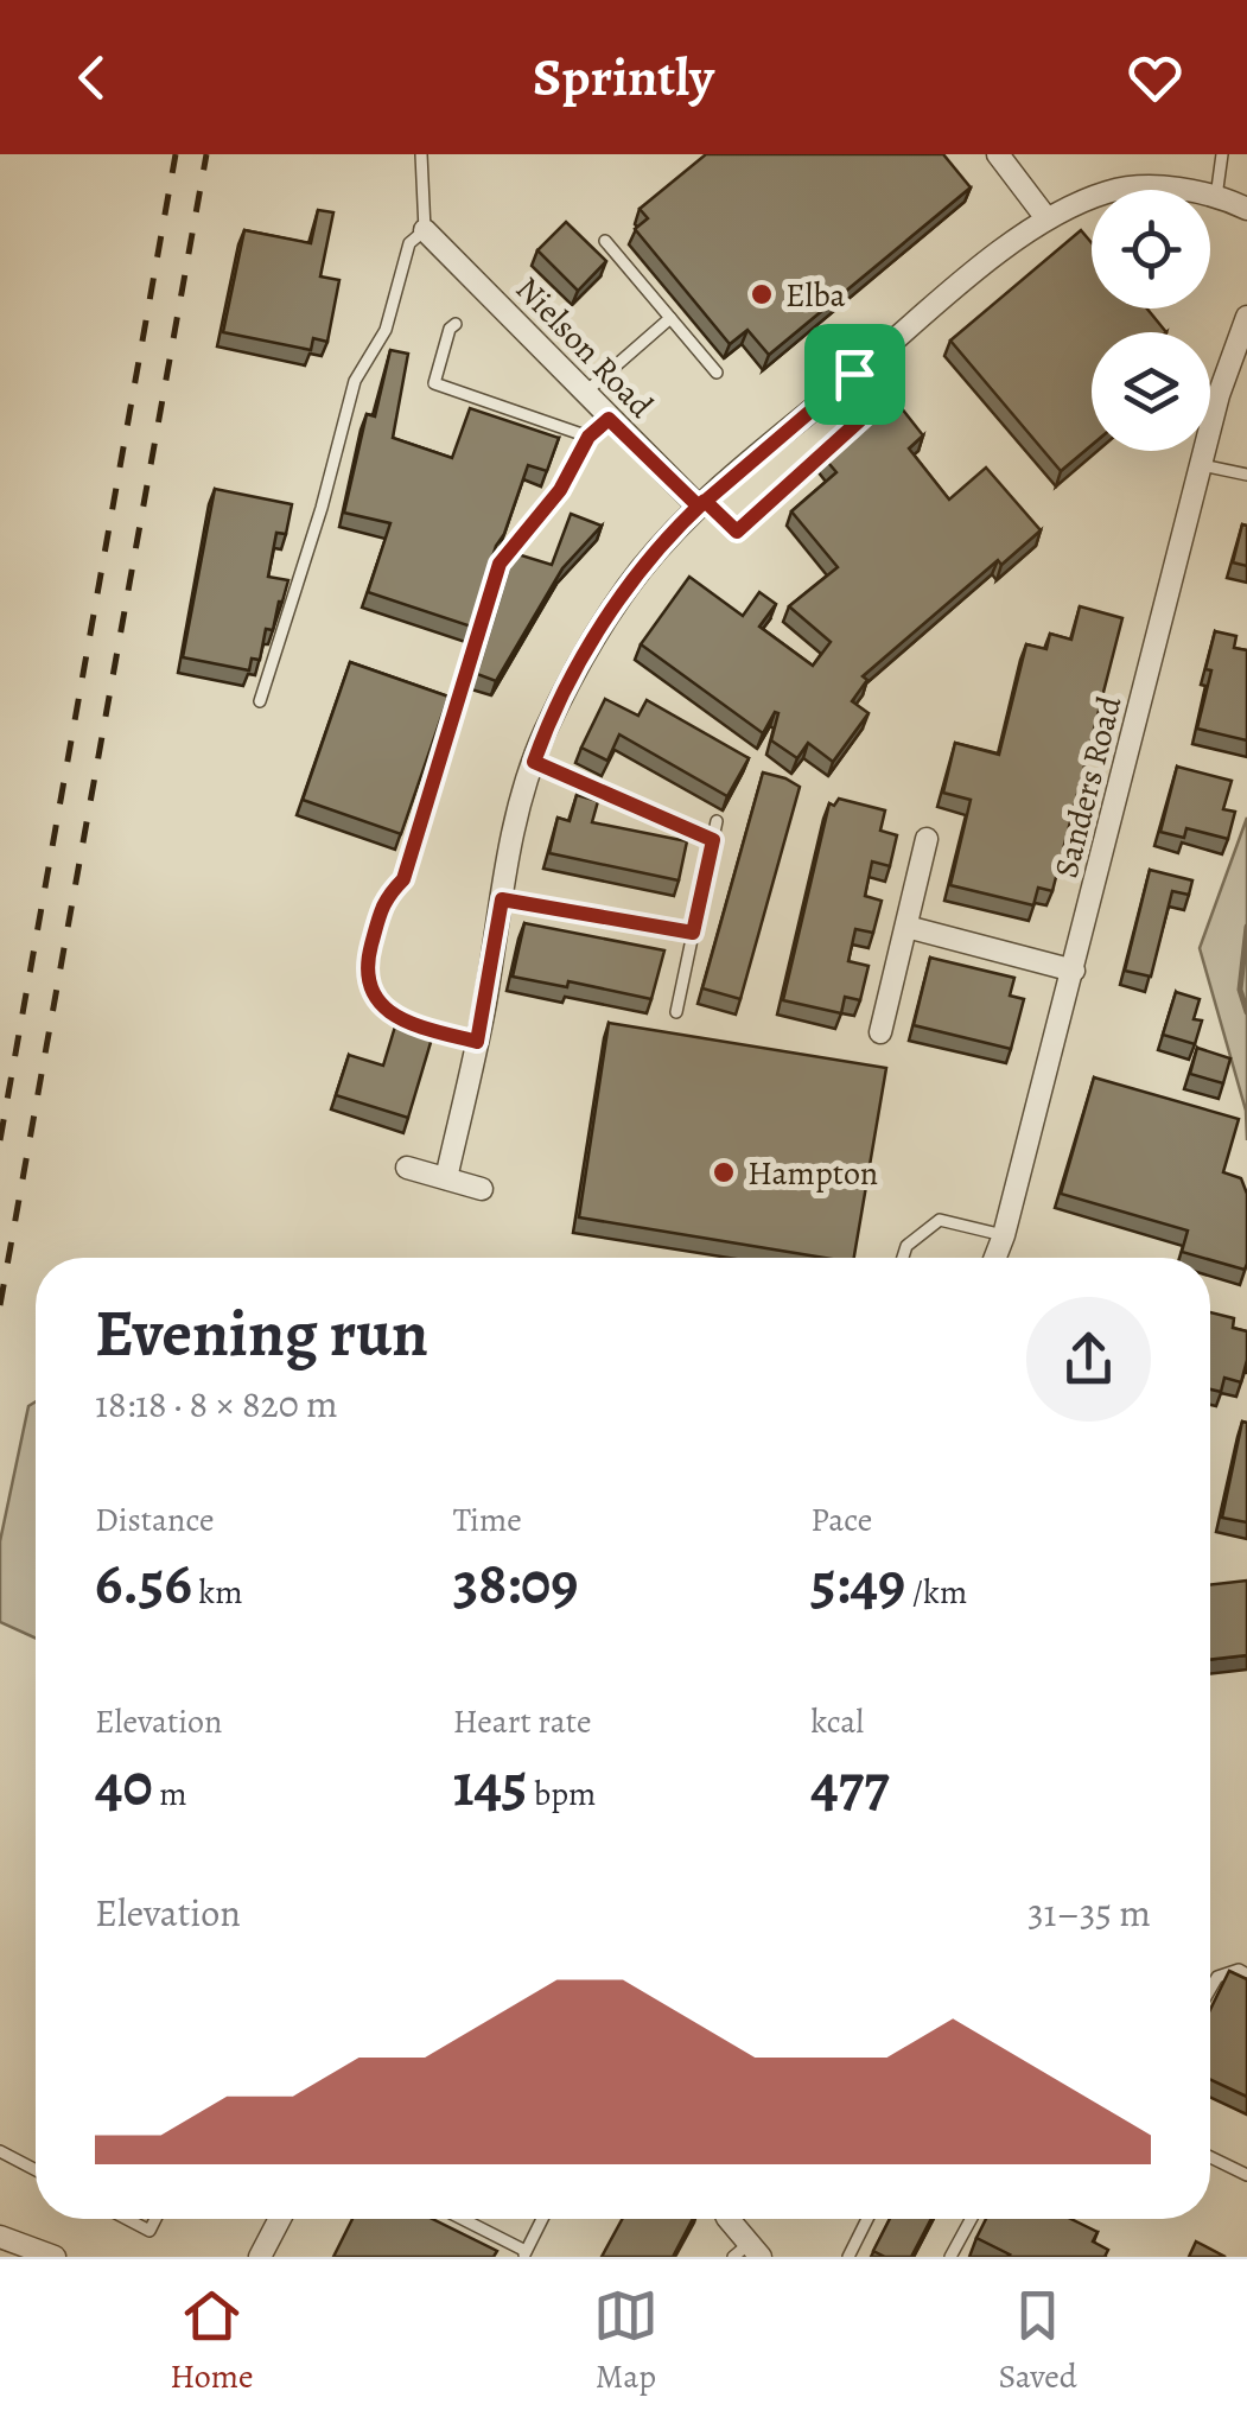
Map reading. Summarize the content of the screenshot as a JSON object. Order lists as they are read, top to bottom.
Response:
{
  "streets": {
    "street": ["Nielson Road", "Sanders Road"]
  },
  "places": ["Elba", "Hampton"],
  "page": {
    "header": "Sprintly",
    "heading": ["Evening run", "18:18 · 8 × 820 m"],
    "stats": [
      ["Distance", "6.56 km"],
      ["Time", "38:09"],
      ["Pace", "5:49 /km"],
      ["Elevation", "40 m"],
      ["Heart rate", "145 bpm"],
      ["kcal", "477"]
    ],
    "chart": ["Elevation", "31–35 m"],
    "tabs": ["Home", "Map", "Saved"]
  }
}
